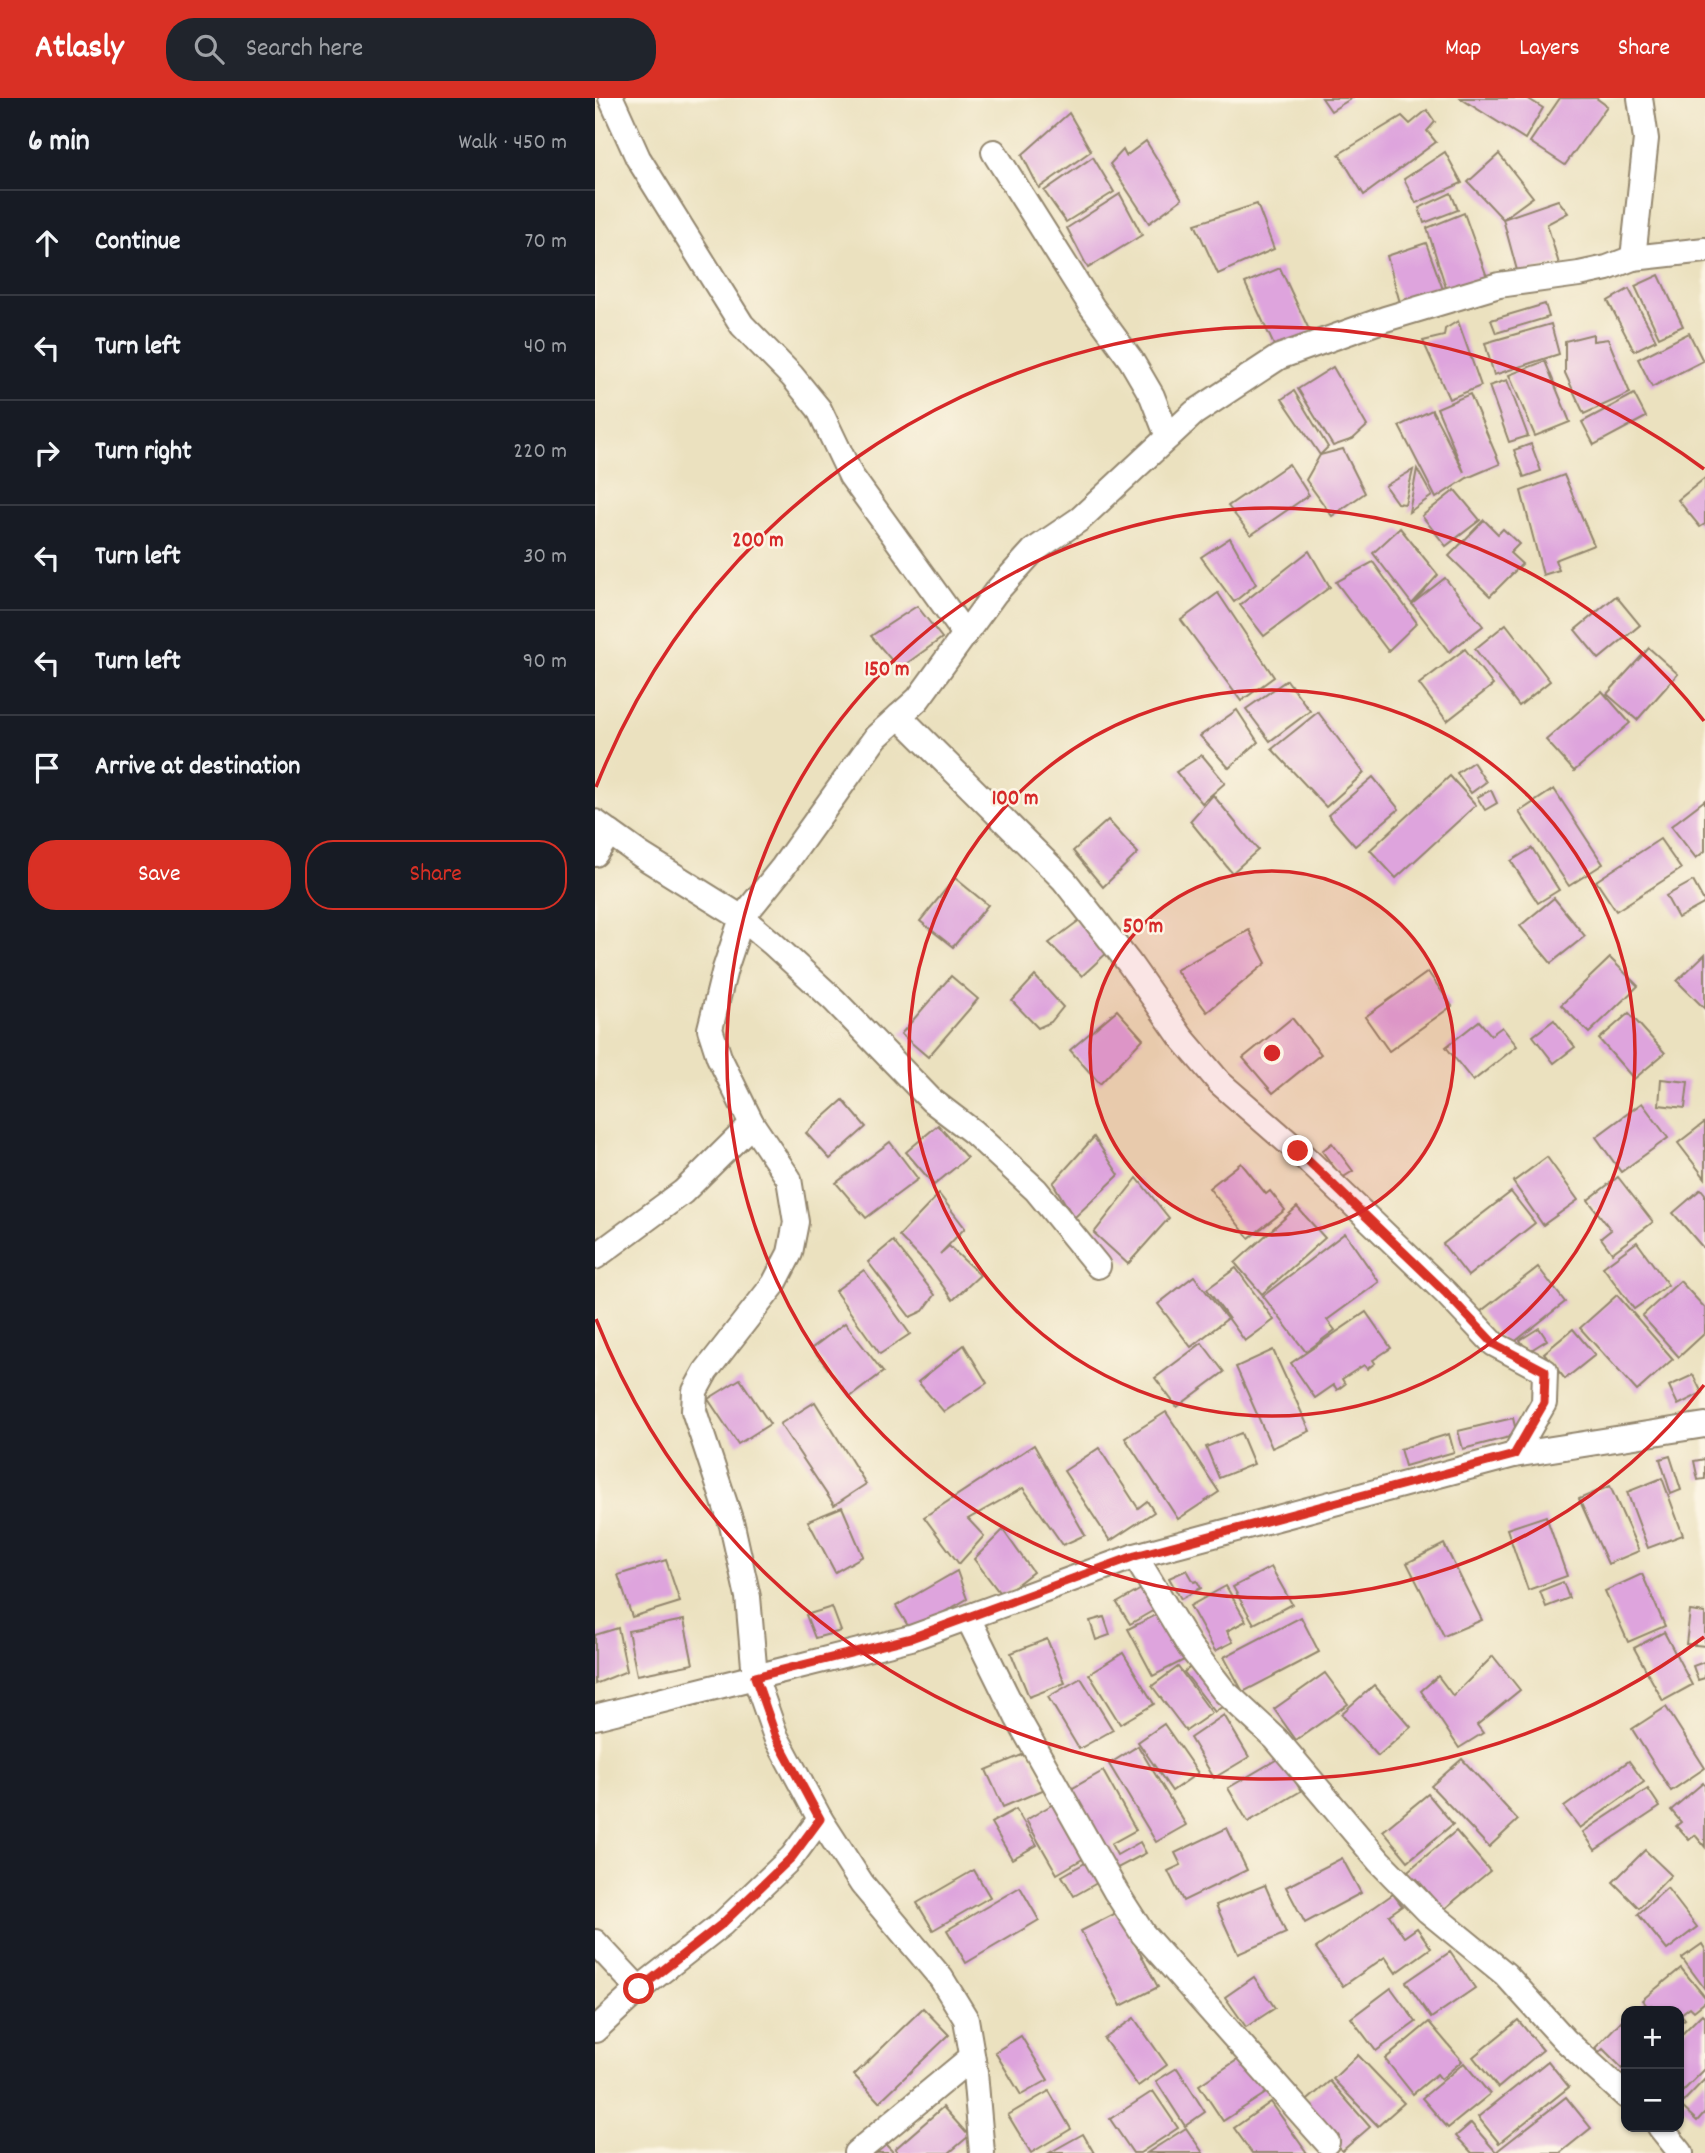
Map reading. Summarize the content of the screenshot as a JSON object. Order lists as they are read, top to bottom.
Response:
{
  "page": {
    "header": "Atlasly",
    "search": "Search here",
    "nav": ["Map", "Layers", "Share"],
    "heading": ["6 min", "Walk · 450 m"],
    "list": [
      ["Continue", "70 m"],
      ["Turn left", "40 m"],
      ["Turn right", "220 m"],
      ["Turn left", "30 m"],
      ["Turn left", "90 m"],
      "Arrive at destination"
    ],
    "buttons": ["Save", "Share"],
    "map_buttons": ["+", "−"]
  },
  "rings": [
    "200 m",
    "150 m",
    "100 m",
    "50 m"
  ]
}
